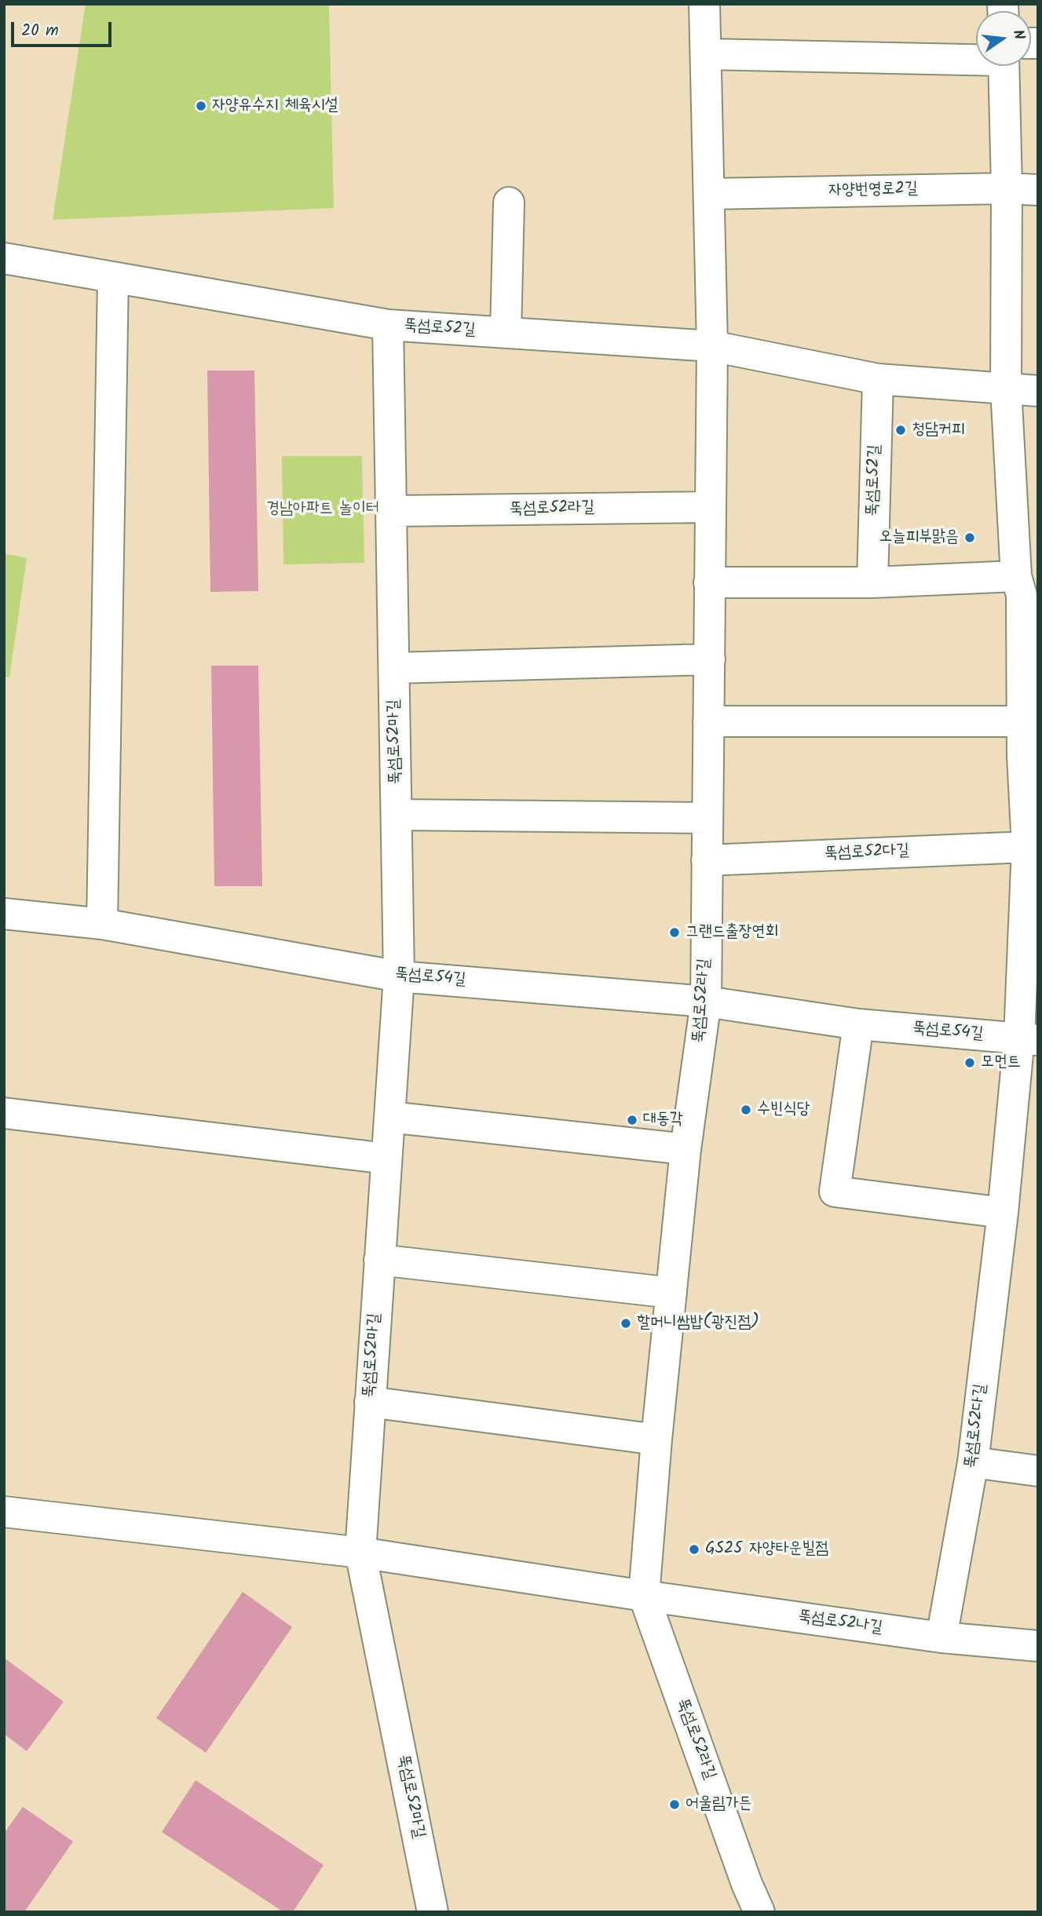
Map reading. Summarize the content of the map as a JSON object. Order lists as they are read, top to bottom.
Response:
{
  "streets": {
    "street": [
      "자양번영로2길",
      "뚝섬로52길",
      "뚝섬로52라길",
      "뚝섬로52마길",
      "뚝섬로52다길",
      "뚝섬로54길",
      "뚝섬로52나길"
    ]
  },
  "crossings": [
    ["자양번영로2길", "뚝섬로52다길"],
    ["뚝섬로52길", "뚝섬로52라길"],
    ["뚝섬로52길", "뚝섬로52마길"],
    ["뚝섬로52길", "뚝섬로52다길"],
    ["뚝섬로52라길", "뚝섬로52마길"],
    ["뚝섬로52라길", "뚝섬로52다길"],
    ["뚝섬로52라길", "뚝섬로54길"],
    ["뚝섬로52라길", "뚝섬로52나길"],
    ["뚝섬로52마길", "뚝섬로54길"],
    ["뚝섬로52다길", "뚝섬로54길"],
    ["뚝섬로52다길", "뚝섬로52나길"]
  ],
  "parks": ["경남아파트 놀이터"],
  "places": [
    "자양유수지 체육시설",
    "청담커피",
    "오늘피부맑음",
    "그랜드출장연회",
    "모먼트",
    "수빈식당",
    "대동각",
    "할머니쌈밥(광진점)",
    "GS25 자양타운빌점",
    "어울림가든"
  ],
  "scale_bar": "20 m",
  "north": "right"
}
